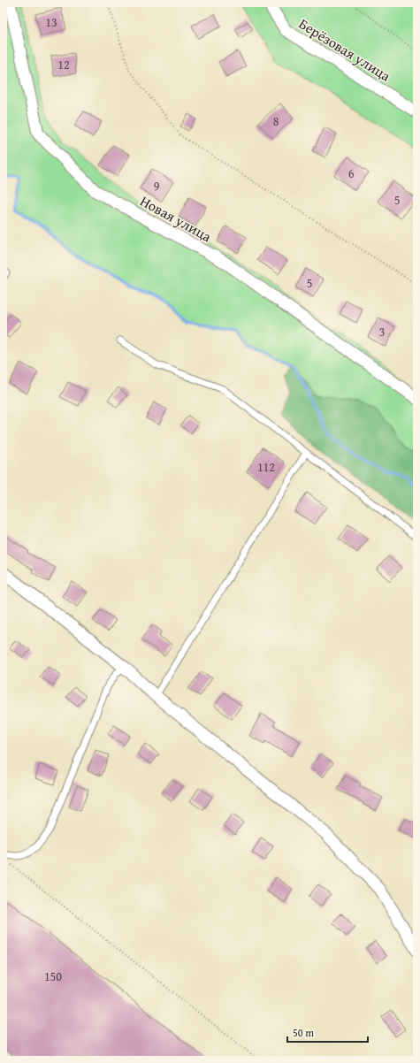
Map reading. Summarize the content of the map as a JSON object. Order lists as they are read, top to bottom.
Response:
{
  "streets": {
    "street": ["Берёзовая улица", "Новая улица"]
  },
  "house_numbers": [
    "13",
    "12",
    "8",
    "6",
    "9",
    "5",
    "5",
    "3",
    "112",
    "150"
  ],
  "scale_bar": "50 m"
}
